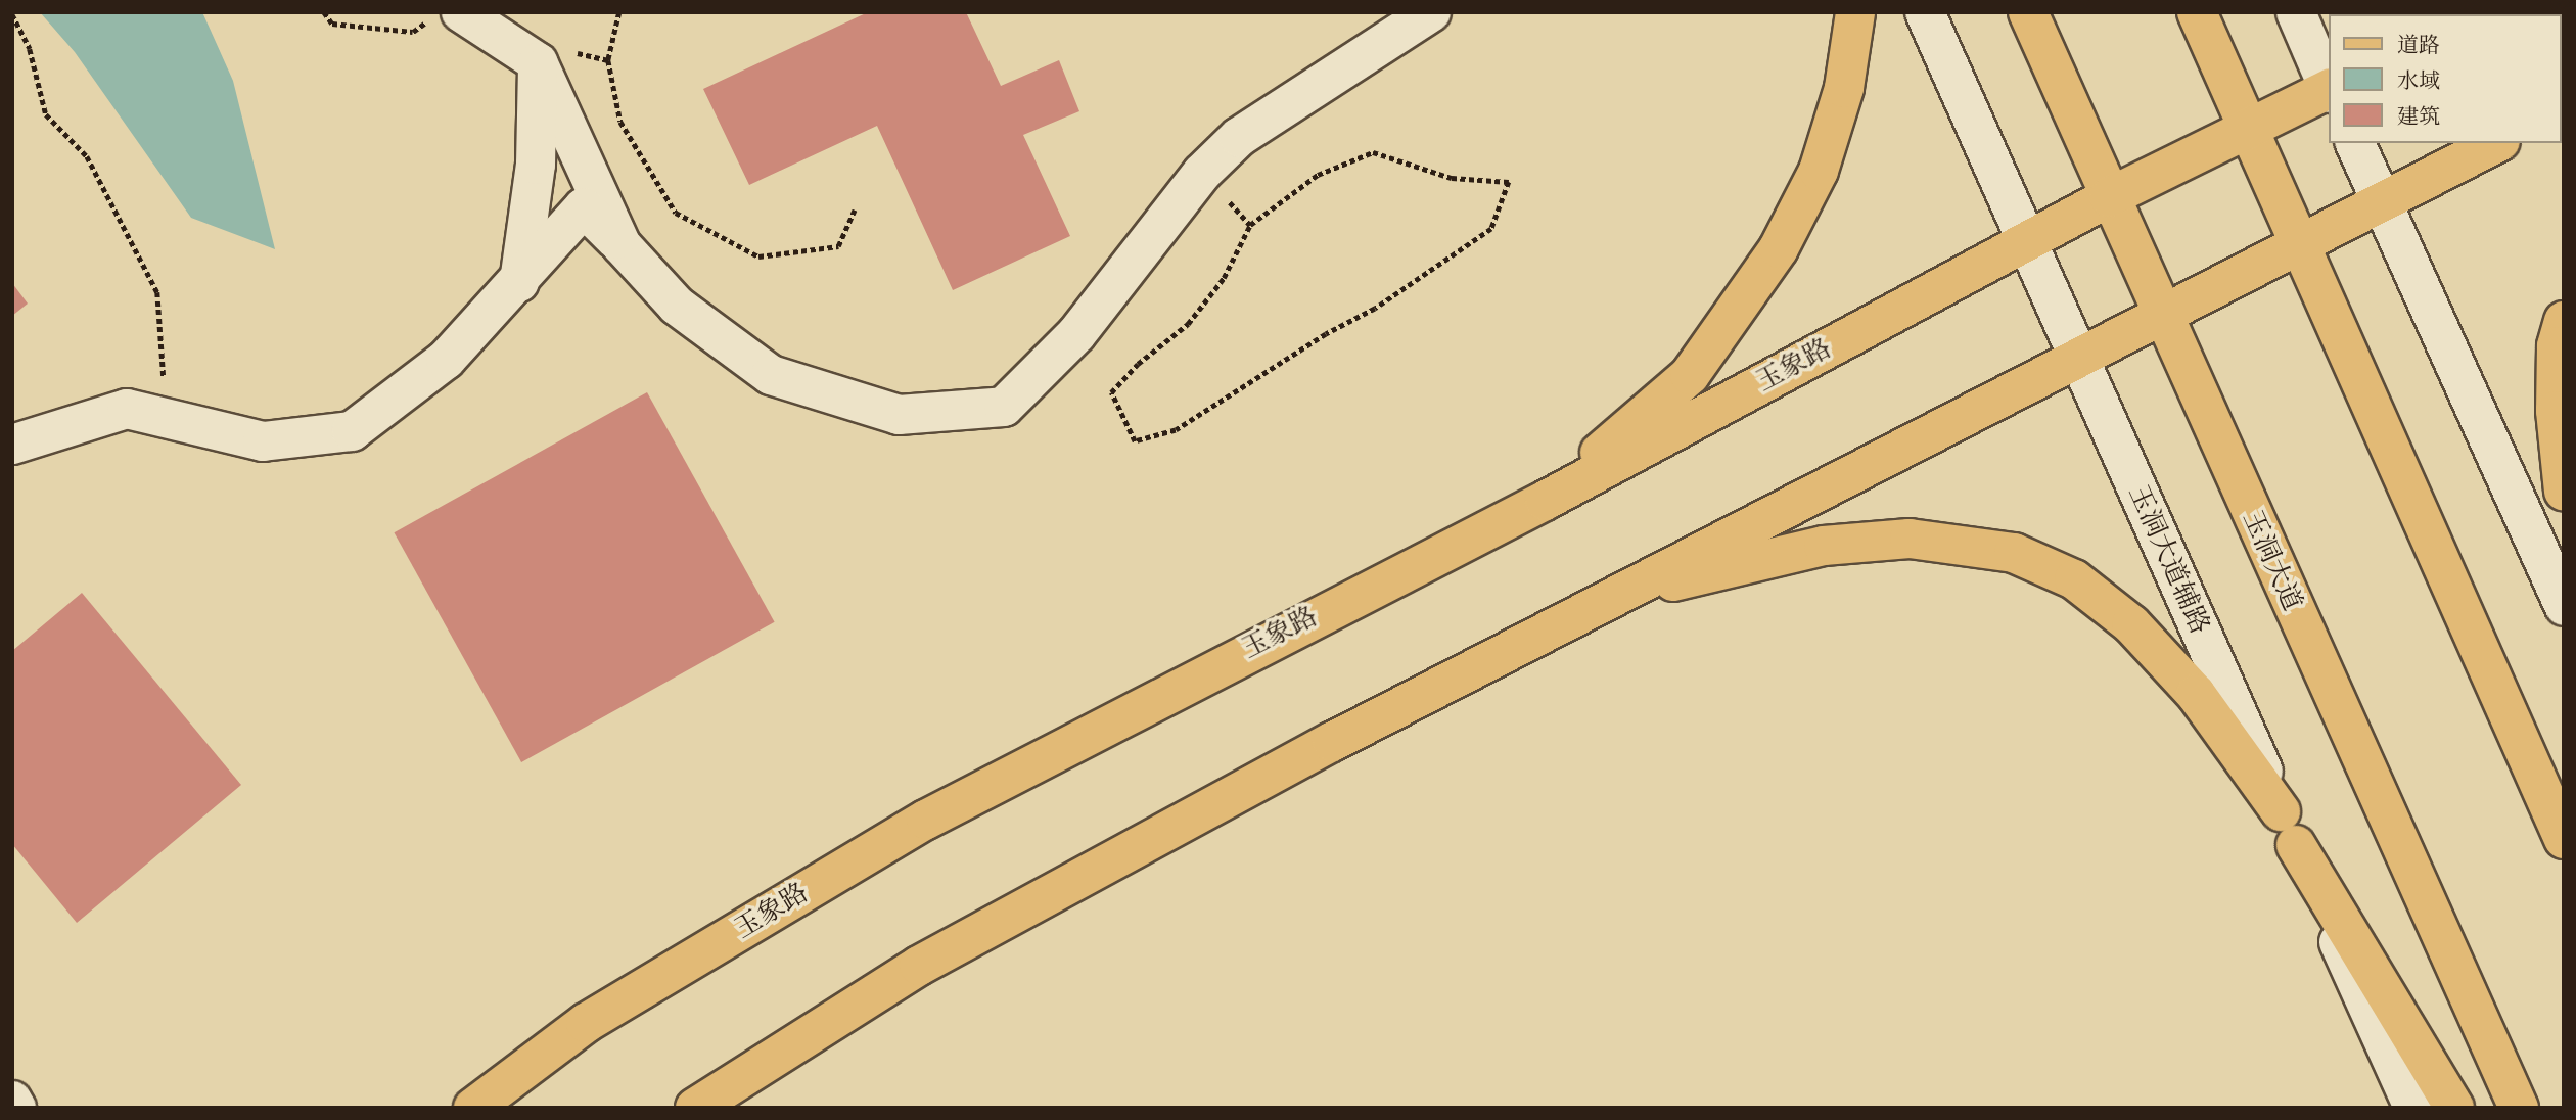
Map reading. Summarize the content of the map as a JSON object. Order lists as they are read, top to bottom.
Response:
{
  "streets": {
    "main road": ["玉象路", "玉洞大道"],
    "street": ["玉洞大道辅路"]
  },
  "crossings": [
    ["玉象路", "玉洞大道辅路"],
    ["玉象路", "玉洞大道"]
  ],
  "legend": ["道路", "水域", "建筑"]
}
